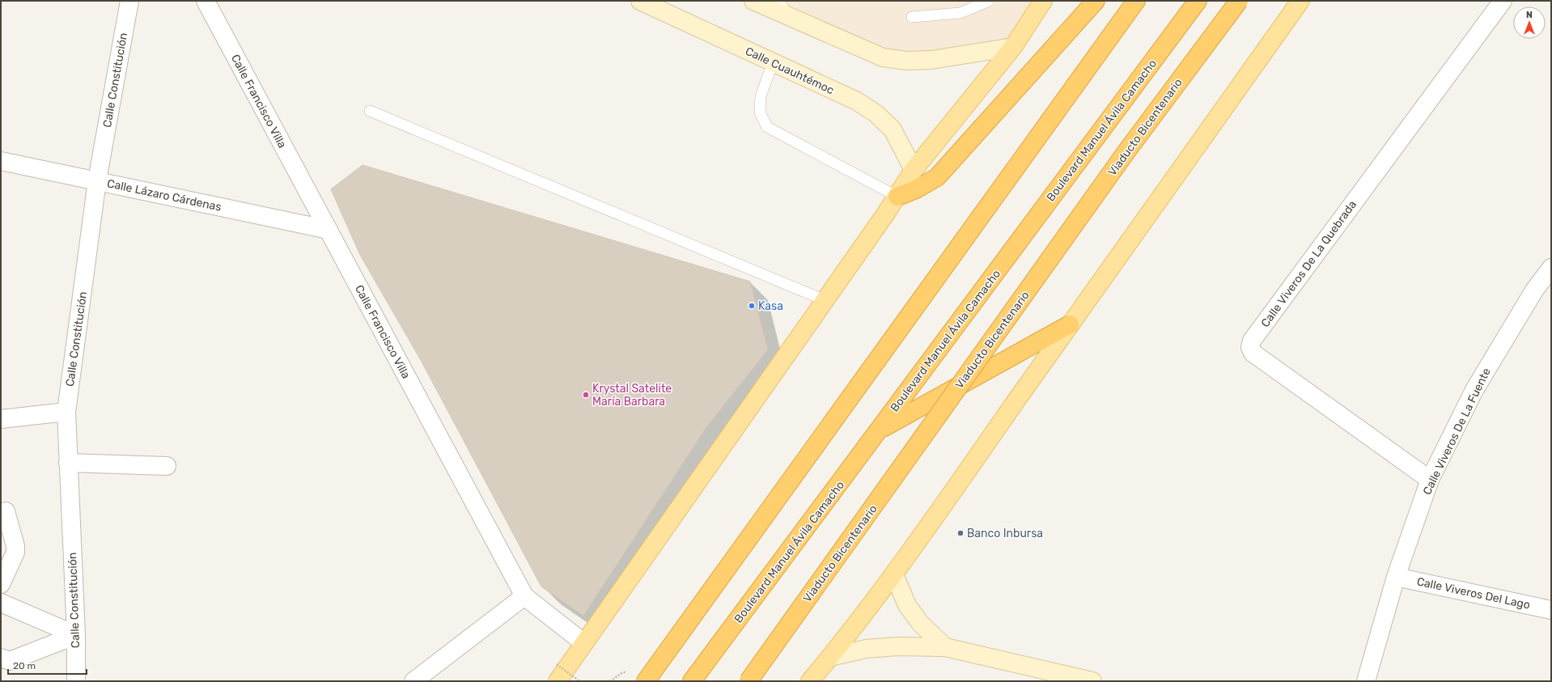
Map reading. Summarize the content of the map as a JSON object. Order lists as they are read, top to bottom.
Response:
{
  "streets": {
    "highway": ["Viaducto Bicentenario", "Boulevard Manuel Ávila Camacho"],
    "street": [
      "Calle Cuauhtémoc",
      "Calle Constitución",
      "Calle Francisco Villa",
      "Calle Lázaro Cárdenas",
      "Calle Viveros De La Quebrada",
      "Calle Viveros De La Fuente",
      "Calle Viveros Del Lago"
    ]
  },
  "crossings": [
    ["Calle Constitución", "Calle Lázaro Cárdenas"],
    ["Calle Francisco Villa", "Calle Lázaro Cárdenas"],
    ["Calle Viveros De La Quebrada", "Calle Viveros De La Fuente"],
    ["Calle Viveros De La Fuente", "Calle Viveros Del Lago"]
  ],
  "places": ["Kasa", "Krystal Satelite María Barbara", "Banco Inbursa"],
  "scale_bar": "20 m",
  "north": "top"
}
